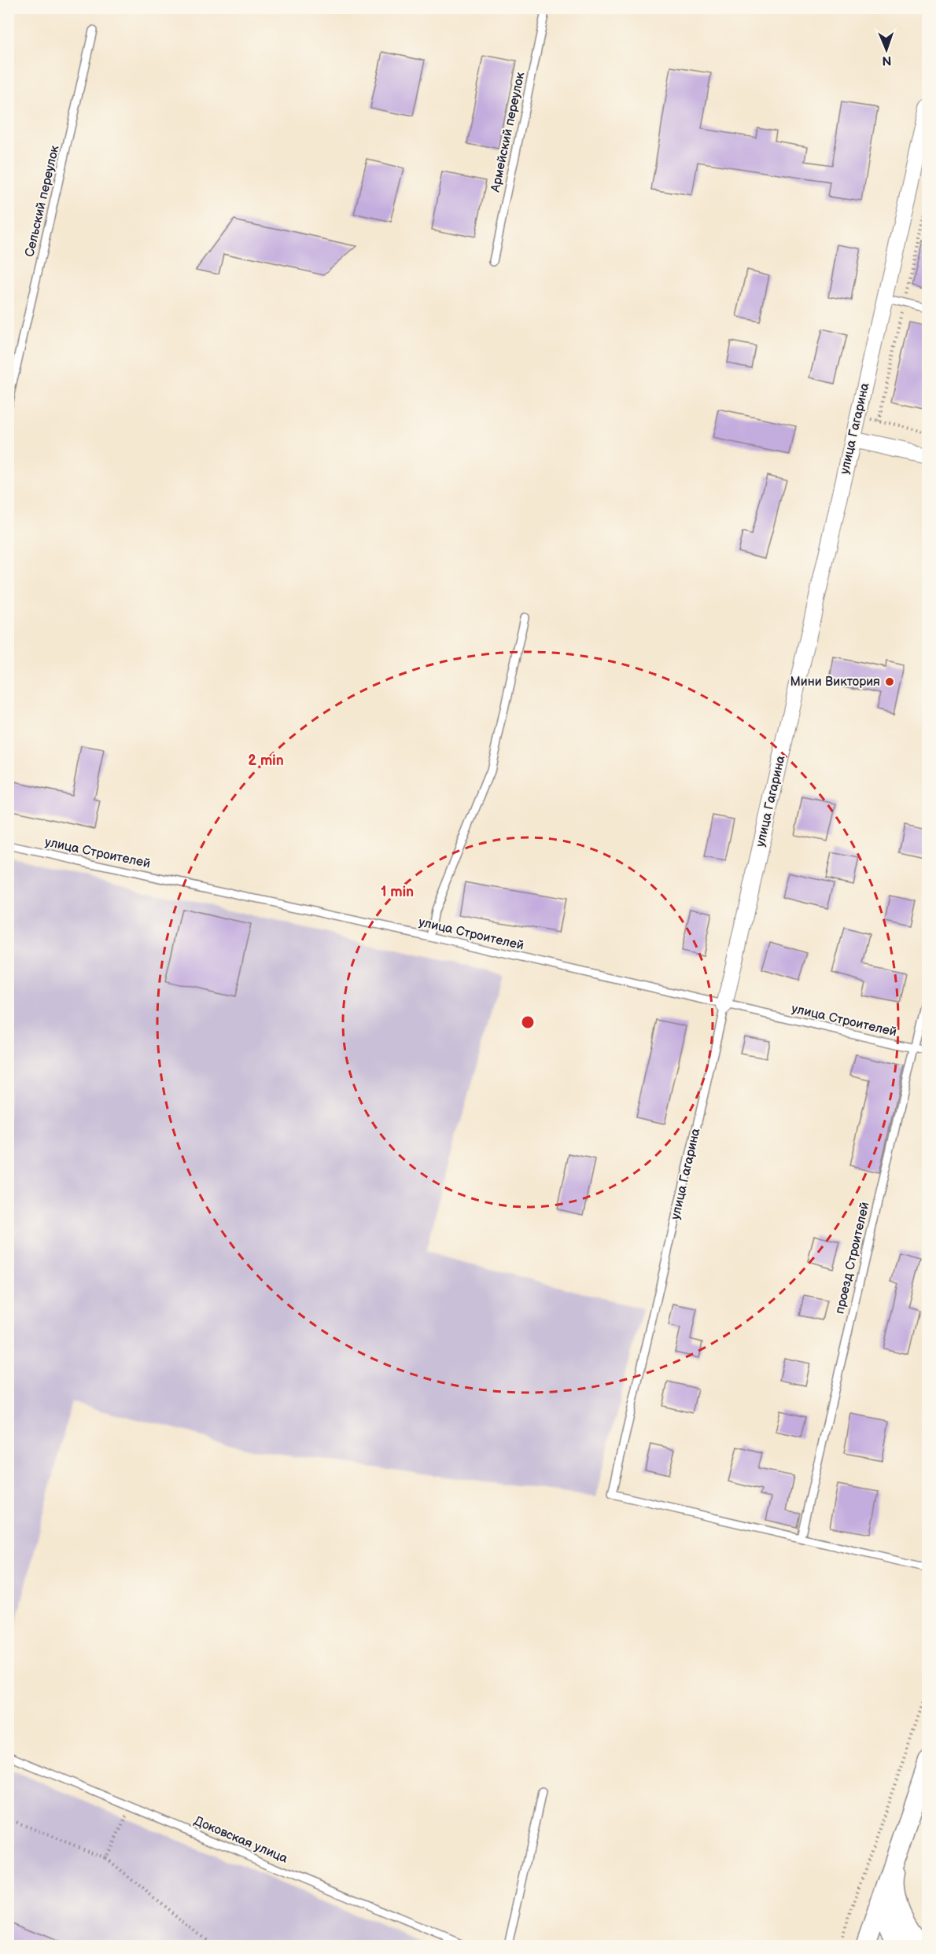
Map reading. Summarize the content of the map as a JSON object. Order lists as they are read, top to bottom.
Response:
{
  "streets": {
    "street": ["улица Гагарина"],
    "lane": [
      "Армейский переулок",
      "Сельский переулок",
      "улица Строителей",
      "проезд Строителей",
      "Доковская улица"
    ]
  },
  "crossings": [
    ["улица Гагарина", "улица Строителей"],
    ["улица Гагарина", "проезд Строителей"],
    ["улица Строителей", "проезд Строителей"]
  ],
  "places": ["Мини Виктория"],
  "north": "bottom",
  "rings": ["2 min", "1 min"]
}
